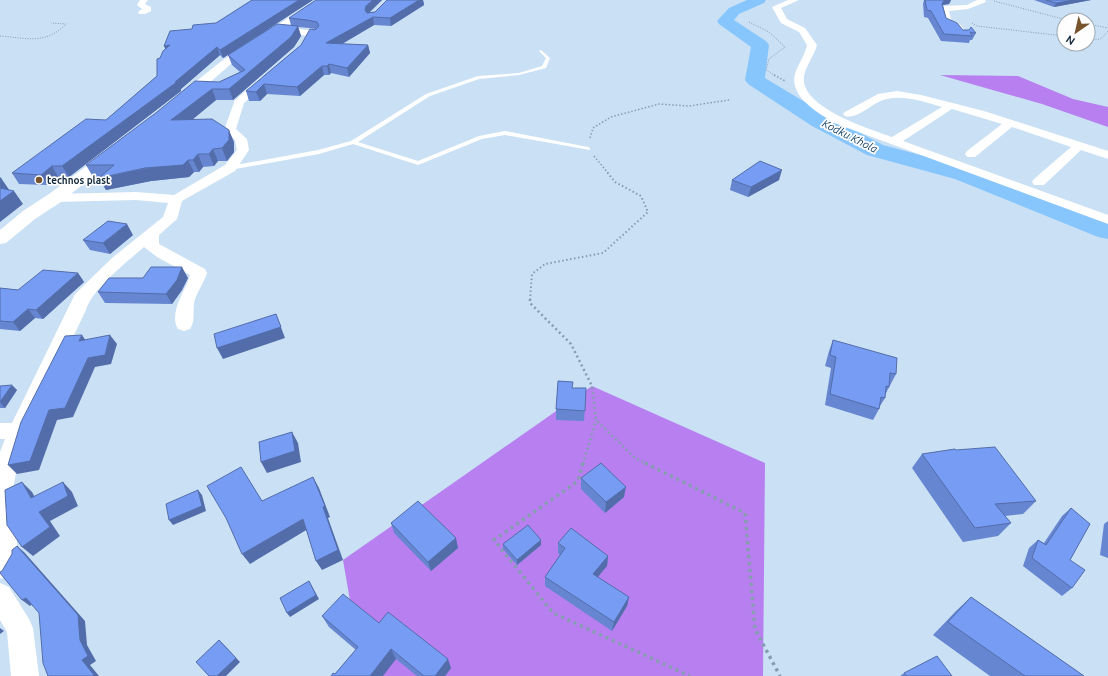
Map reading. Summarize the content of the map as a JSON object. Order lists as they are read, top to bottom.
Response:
{
  "water": ["Kodku Khola"],
  "places": ["technos plast"],
  "north": "bottom left"
}
